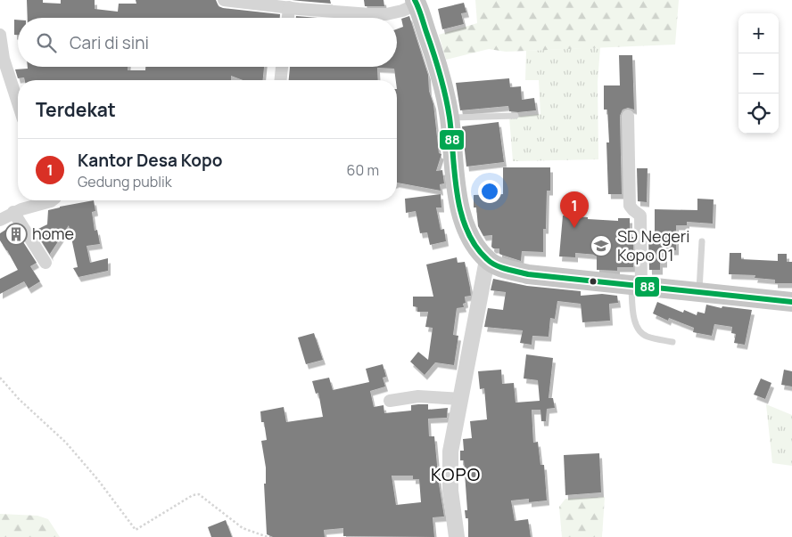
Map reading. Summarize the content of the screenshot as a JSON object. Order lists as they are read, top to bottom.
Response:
{
  "districts": ["KOPO"],
  "places": {
    "building": ["home"],
    "school or university": ["SD Negeri Kopo 01"]
  },
  "lines": ["transit line 88"],
  "page": {
    "map_buttons": ["+", "−"],
    "search": "Cari di sini",
    "heading": "Terdekat",
    "list": [
      {
        "mark": "1",
        "name": "Kantor Desa Kopo",
        "note": "Gedung publik",
        "value": "60 m"
      }
    ],
    "pins": "1"
  }
}
